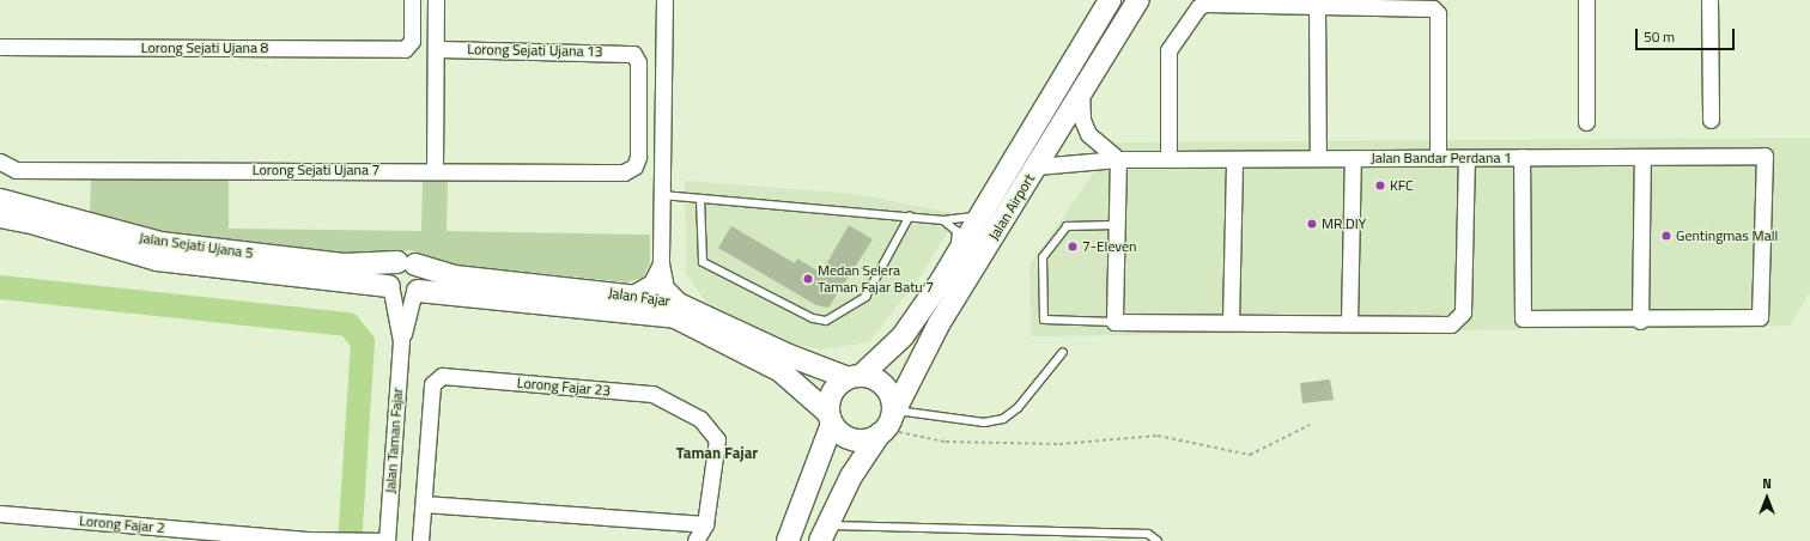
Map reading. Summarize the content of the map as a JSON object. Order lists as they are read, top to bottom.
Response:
{
  "streets": {
    "street": [
      "Lorong Sejati Ujana 8",
      "Lorong Sejati Ujana 13",
      "Jalan Bandar Perdana 1",
      "Lorong Sejati Ujana 7",
      "Jalan Airport",
      "Jalan Sejati Ujana 5",
      "Jalan Fajar",
      "Lorong Fajar 23",
      "Jalan Taman Fajar",
      "Lorong Fajar 2"
    ]
  },
  "crossings": [
    ["Lorong Sejati Ujana 13", "Lorong Sejati Ujana 7"],
    ["Jalan Bandar Perdana 1", "Jalan Airport"],
    ["Jalan Airport", "Jalan Fajar"],
    ["Jalan Sejati Ujana 5", "Jalan Fajar"],
    ["Jalan Taman Fajar", "Lorong Fajar 2"]
  ],
  "districts": ["Taman Fajar"],
  "places": [
    "KFC",
    "MR.DIY",
    "Gentingmas Mall",
    "7-Eleven",
    "Medan Selera Taman Fajar Batu 7"
  ],
  "scale_bar": "50 m",
  "north": "top"
}
